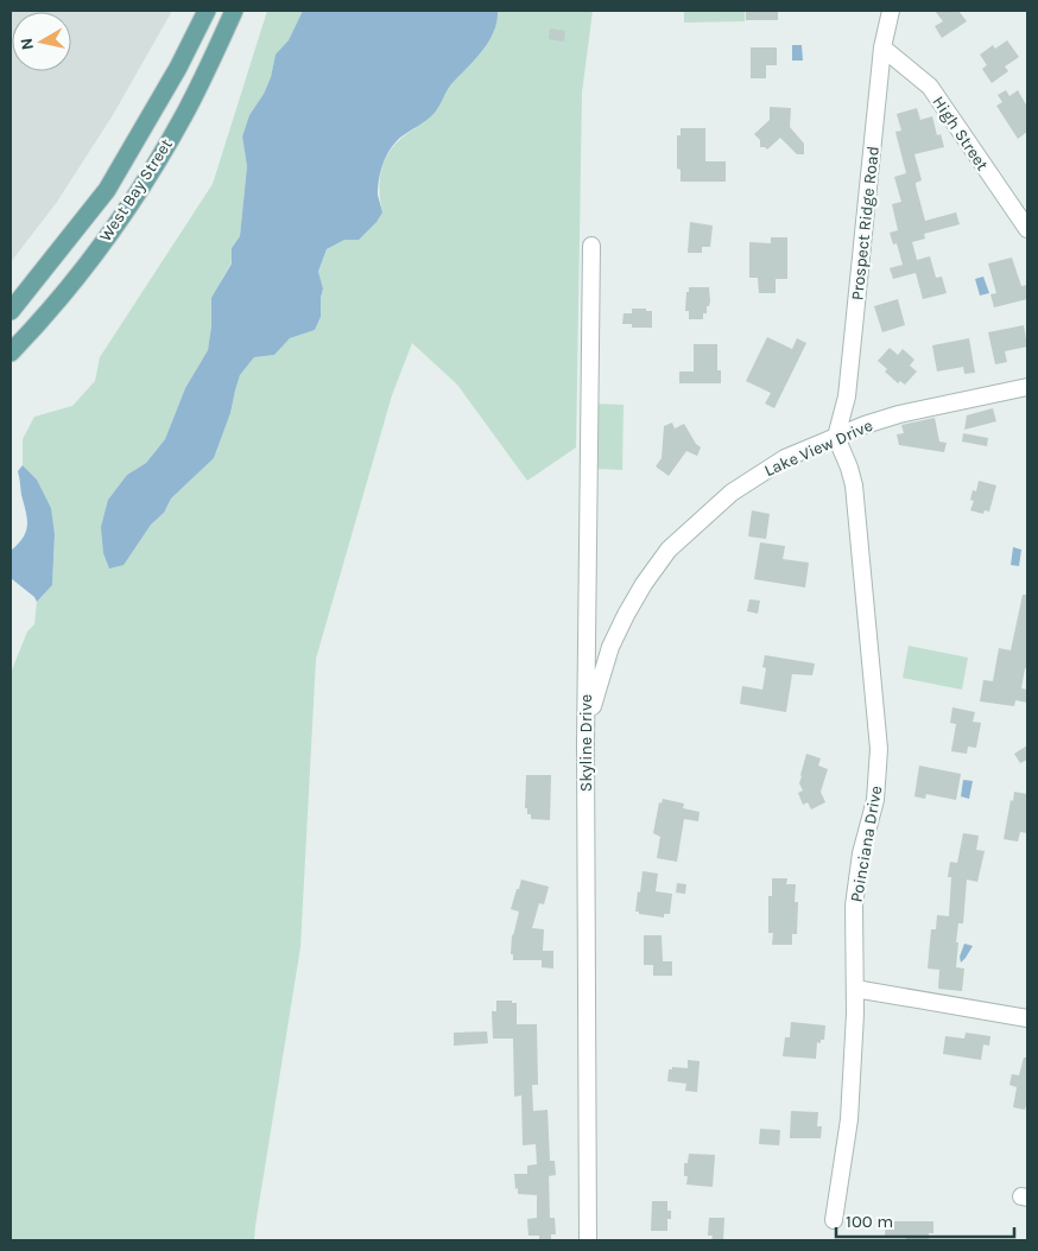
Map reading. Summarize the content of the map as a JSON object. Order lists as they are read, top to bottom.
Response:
{
  "streets": {
    "main road": ["West Bay Street"],
    "street": [
      "High Street",
      "Prospect Ridge Road",
      "Lake View Drive",
      "Skyline Drive",
      "Poinciana Drive"
    ]
  },
  "crossings": [
    ["High Street", "Prospect Ridge Road"],
    ["Prospect Ridge Road", "Lake View Drive"],
    ["Prospect Ridge Road", "Poinciana Drive"],
    ["Lake View Drive", "Skyline Drive"],
    ["Lake View Drive", "Poinciana Drive"]
  ],
  "scale_bar": "100 m",
  "north": "left"
}
